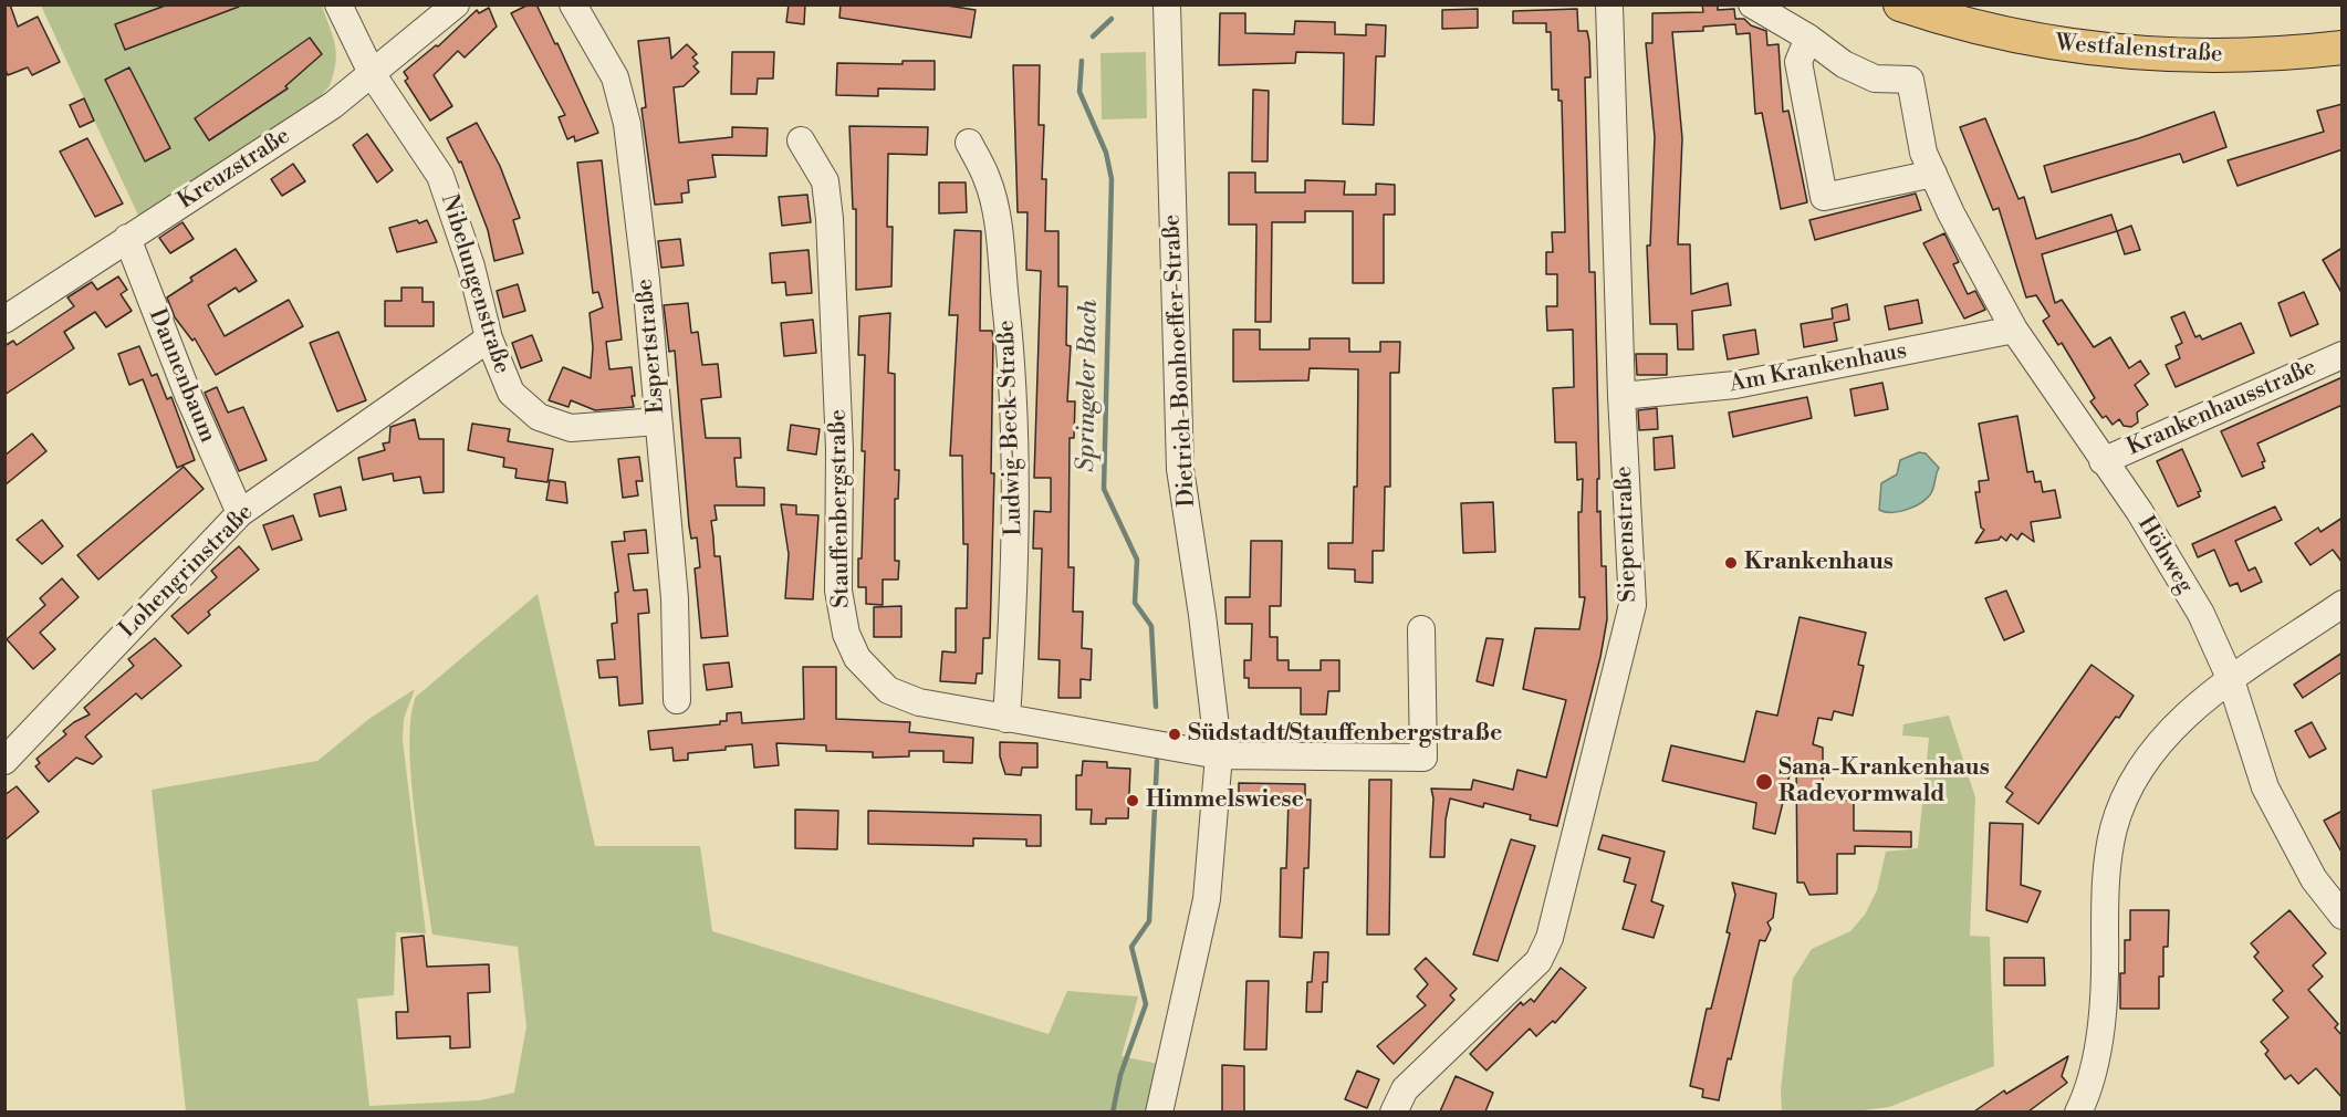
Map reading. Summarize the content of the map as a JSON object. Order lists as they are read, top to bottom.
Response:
{
  "streets": {
    "main road": ["Westfalenstraße"],
    "street": [
      "Kreuzstraße",
      "Nibelungenstraße",
      "Espertstraße",
      "Dietrich-Bonhoeffer-Straße",
      "Am Krankenhaus",
      "Dannenbaum",
      "Krankenhausstraße",
      "Ludwig-Beck-Straße",
      "Stauffenbergstraße",
      "Siepenstraße",
      "Höhweg",
      "Lohengrinstraße"
    ]
  },
  "crossings": [
    ["Kreuzstraße", "Nibelungenstraße"],
    ["Kreuzstraße", "Dannenbaum"],
    ["Nibelungenstraße", "Espertstraße"],
    ["Nibelungenstraße", "Lohengrinstraße"],
    ["Dietrich-Bonhoeffer-Straße", "Stauffenbergstraße"],
    ["Am Krankenhaus", "Siepenstraße"],
    ["Am Krankenhaus", "Höhweg"],
    ["Dannenbaum", "Lohengrinstraße"],
    ["Krankenhausstraße", "Höhweg"],
    ["Ludwig-Beck-Straße", "Stauffenbergstraße"]
  ],
  "water": ["Springeler Bach"],
  "places": [
    "Krankenhaus",
    "Südstadt/Stauffenbergstraße",
    "Sana-Krankenhaus Radevormwald",
    "Himmelswiese"
  ]
}
